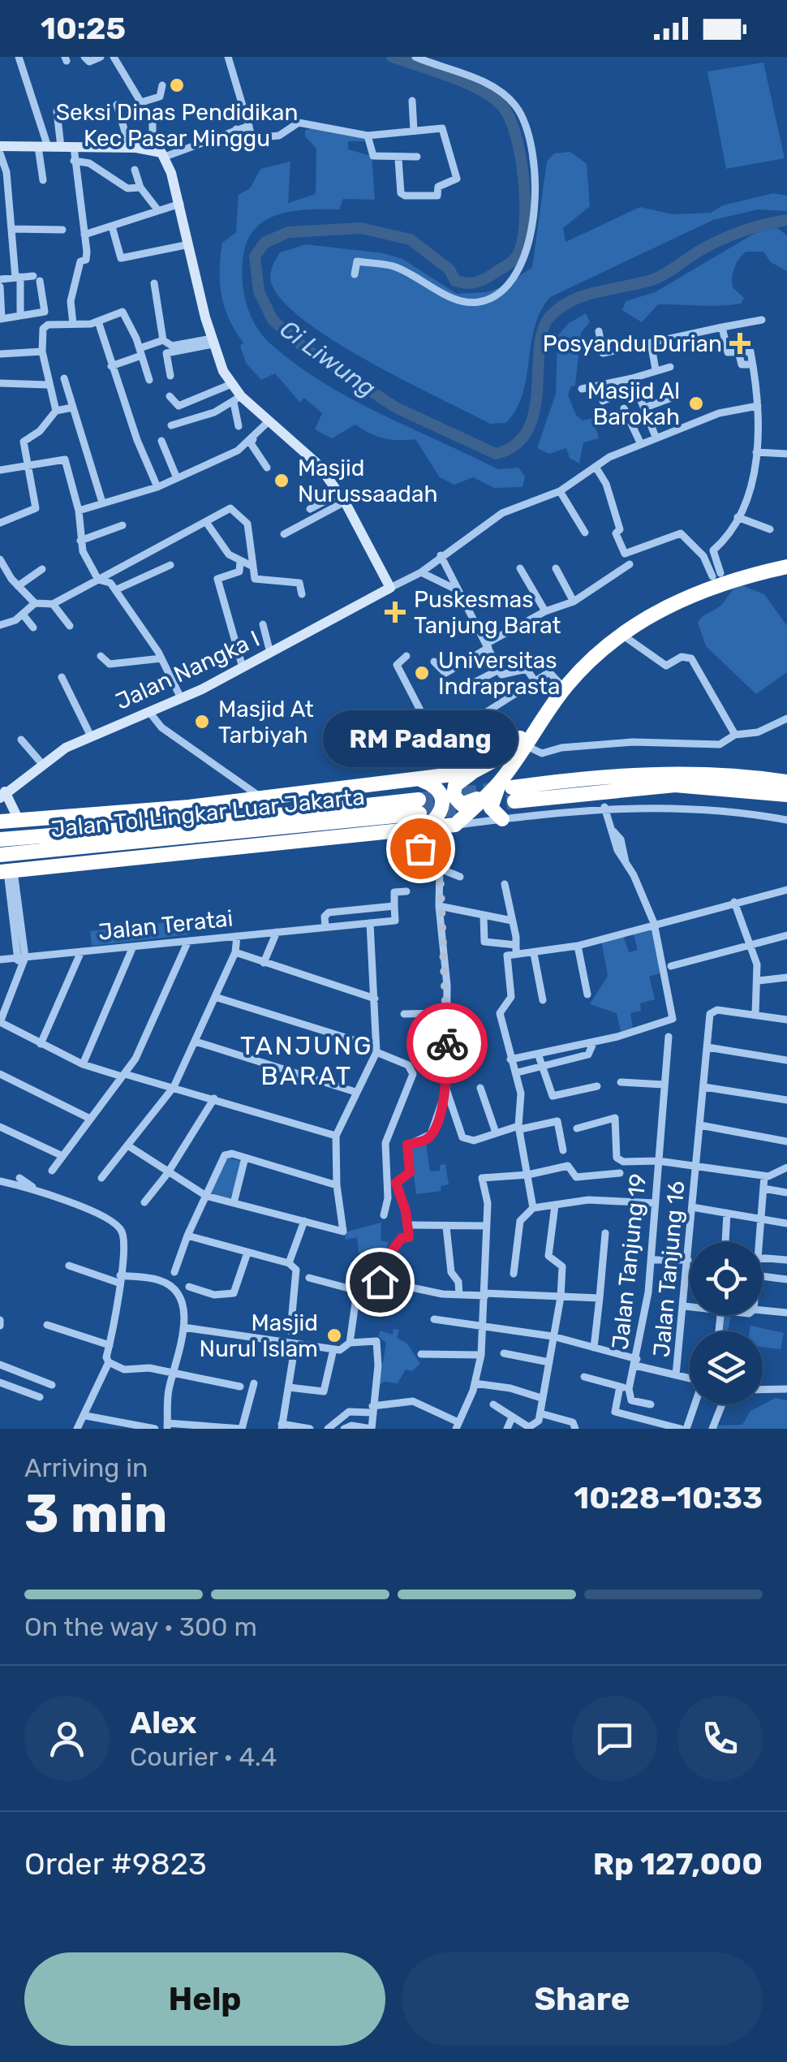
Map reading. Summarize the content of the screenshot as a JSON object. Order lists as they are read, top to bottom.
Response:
{
  "streets": {
    "highway": ["Jalan Tol Lingkar Luar Jakarta"],
    "street": [
      "Jalan Nangka I",
      "Jalan Teratai",
      "Jalan Tanjung 19",
      "Jalan Tanjung 16"
    ]
  },
  "districts": ["TANJUNG BARAT"],
  "water": ["Ci Liwung"],
  "places": {
    "other": [
      "Seksi Dinas Pendidikan Kec Pasar Minggu",
      "Masjid Al Barokah",
      "Masjid Nurussaadah",
      "Universitas Indraprasta",
      "Masjid At Tarbiyah",
      "RM Padang",
      "Masjid Nurul Islam"
    ],
    "health": ["Posyandu Durian", "Puskesmas Tanjung Barat"]
  },
  "page": {
    "status": "10:25",
    "bubble": "RM Padang",
    "heading": ["3 min", "Arriving in", "10:28–10:33"],
    "panel": [
      "Alex",
      "Courier · 4.4",
      "Order #9823",
      "Rp 127,000"
    ],
    "bar": "On the way · 300 m",
    "buttons": ["Help", "Share"]
  }
}
